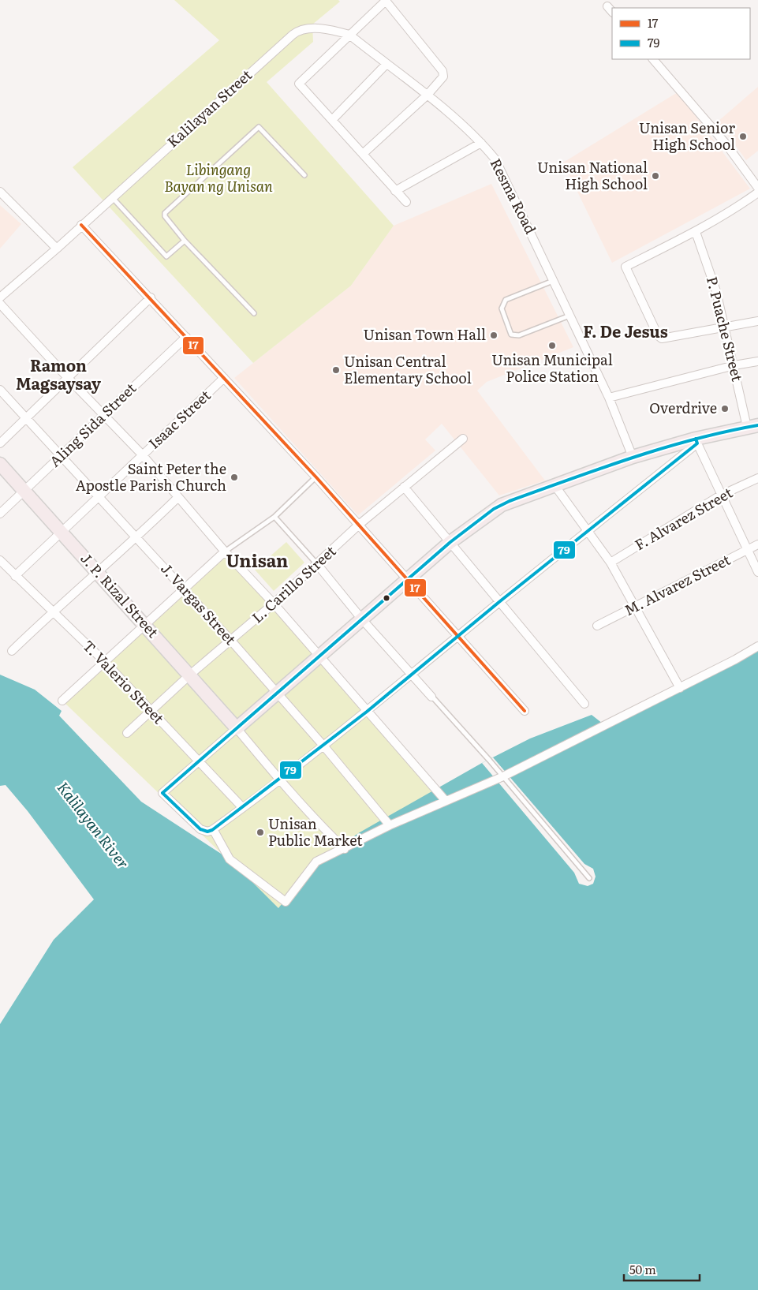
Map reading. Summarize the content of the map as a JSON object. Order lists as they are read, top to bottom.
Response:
{
  "streets": {
    "main road": ["J. P. Rizal Street"],
    "street": [
      "Kalilayan Street",
      "Resma Road",
      "P. Puache Street",
      "Isaac Street",
      "Aling Sida Street",
      "F. Alvarez Street",
      "L. Carillo Street",
      "M. Alvarez Street",
      "J. Vargas Street",
      "T. Valerio Street"
    ]
  },
  "crossings": [
    ["Kalilayan Street", "Resma Road"],
    ["Isaac Street", "J. P. Rizal Street"],
    ["Isaac Street", "J. Vargas Street"],
    ["Isaac Street", "T. Valerio Street"],
    ["Aling Sida Street", "J. P. Rizal Street"],
    ["Aling Sida Street", "J. Vargas Street"],
    ["L. Carillo Street", "J. P. Rizal Street"],
    ["L. Carillo Street", "J. Vargas Street"],
    ["L. Carillo Street", "T. Valerio Street"]
  ],
  "districts": ["F. De Jesus", "Ramon Magsaysay", "Unisan"],
  "water": ["Kalilayan River"],
  "parks": ["Libingang Bayan ng Unisan"],
  "places": [
    "Unisan Senior High School",
    "Unisan National High School",
    "Unisan Town Hall",
    "Unisan Municipal Police Station",
    "Unisan Central Elementary School",
    "Overdrive",
    "Saint Peter the Apostle Parish Church",
    "Unisan Public Market"
  ],
  "lines": ["transit line 17", "transit line 79"],
  "legend": ["17", "79"],
  "scale_bar": "50 m"
}
